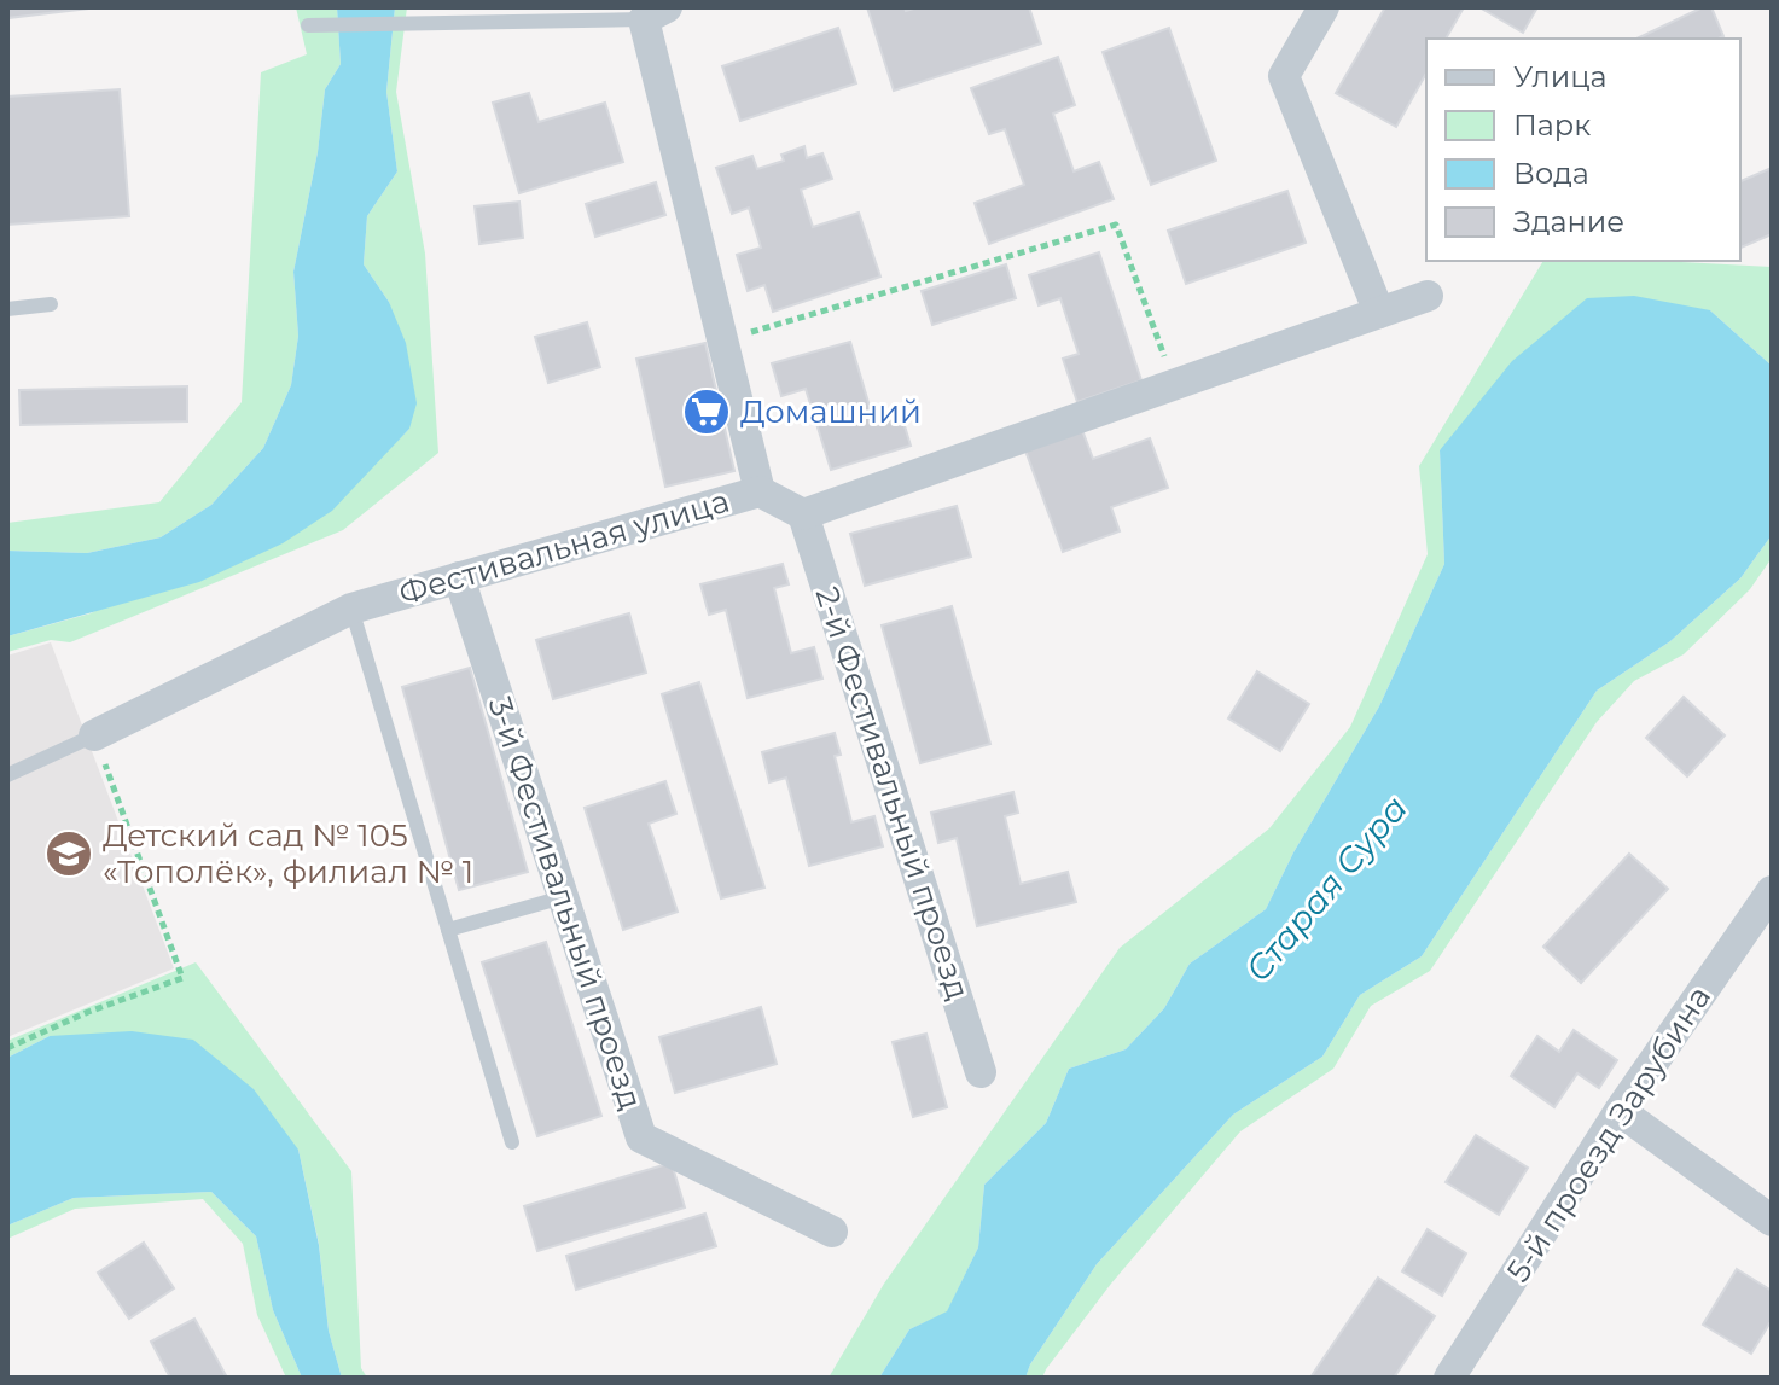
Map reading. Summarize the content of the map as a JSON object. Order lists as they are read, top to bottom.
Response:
{
  "streets": {
    "street": [
      "Фестивальная улица",
      "2-й Фестивальный проезд",
      "3-й Фестивальный проезд",
      "5-й проезд Зарубина"
    ]
  },
  "crossings": [
    ["Фестивальная улица", "2-й Фестивальный проезд"],
    ["Фестивальная улица", "3-й Фестивальный проезд"]
  ],
  "water": ["Старая Сура"],
  "places": {
    "supermarket": ["Домашний"],
    "school or university": ["Детский сад № 105 «Тополёк», филиал № 1"]
  },
  "legend": [
    "Улица",
    "Парк",
    "Вода",
    "Здание"
  ]
}
